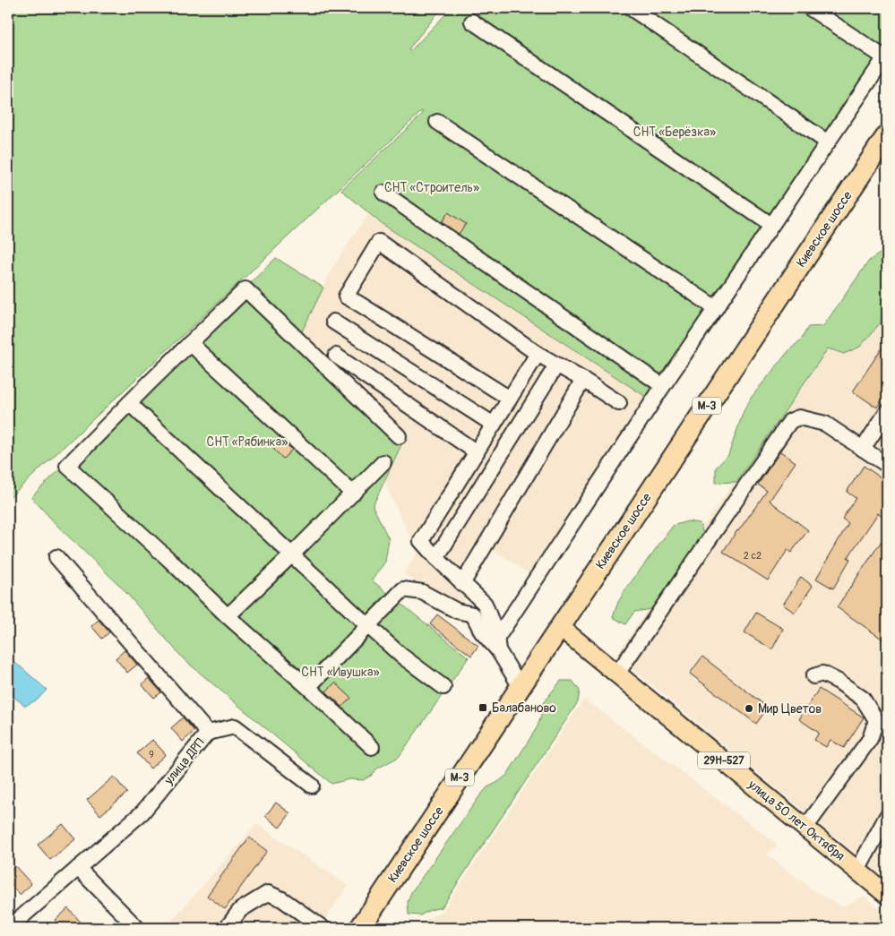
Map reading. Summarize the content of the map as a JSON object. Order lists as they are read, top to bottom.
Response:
{
  "streets": {
    "highway": ["Киевское шоссе", "М-3"],
    "main road": ["29Н-527", "улица 50 лет Октября"],
    "street": ["улица ДРП"]
  },
  "crossings": [
    ["Киевское шоссе", "улица 50 лет Октября"]
  ],
  "parks": [
    "СНТ «Берёзка»",
    "СНТ «Строитель»",
    "СНТ «Рябинка»",
    "СНТ «Ивушка»"
  ],
  "places": {
    "transit": ["Балабаново"],
    "other": ["Мир Цветов"]
  },
  "house_numbers": ["2 с2", "9"]
}
